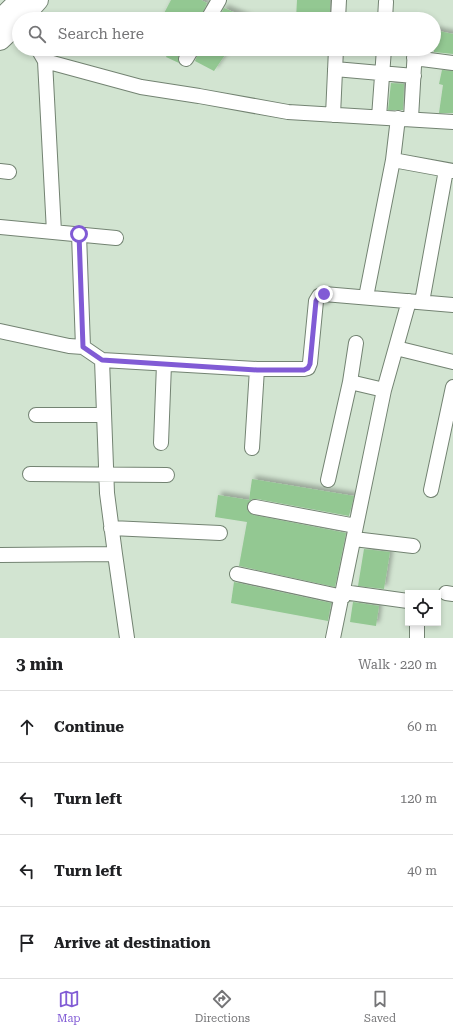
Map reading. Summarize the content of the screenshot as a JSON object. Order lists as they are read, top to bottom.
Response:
{
  "page": {
    "search": "Search here",
    "heading": ["3 min", "Walk · 220 m"],
    "list": [
      ["Continue", "60 m"],
      ["Turn left", "120 m"],
      ["Turn left", "40 m"],
      "Arrive at destination"
    ],
    "nav": ["Map", "Directions", "Saved"]
  }
}
